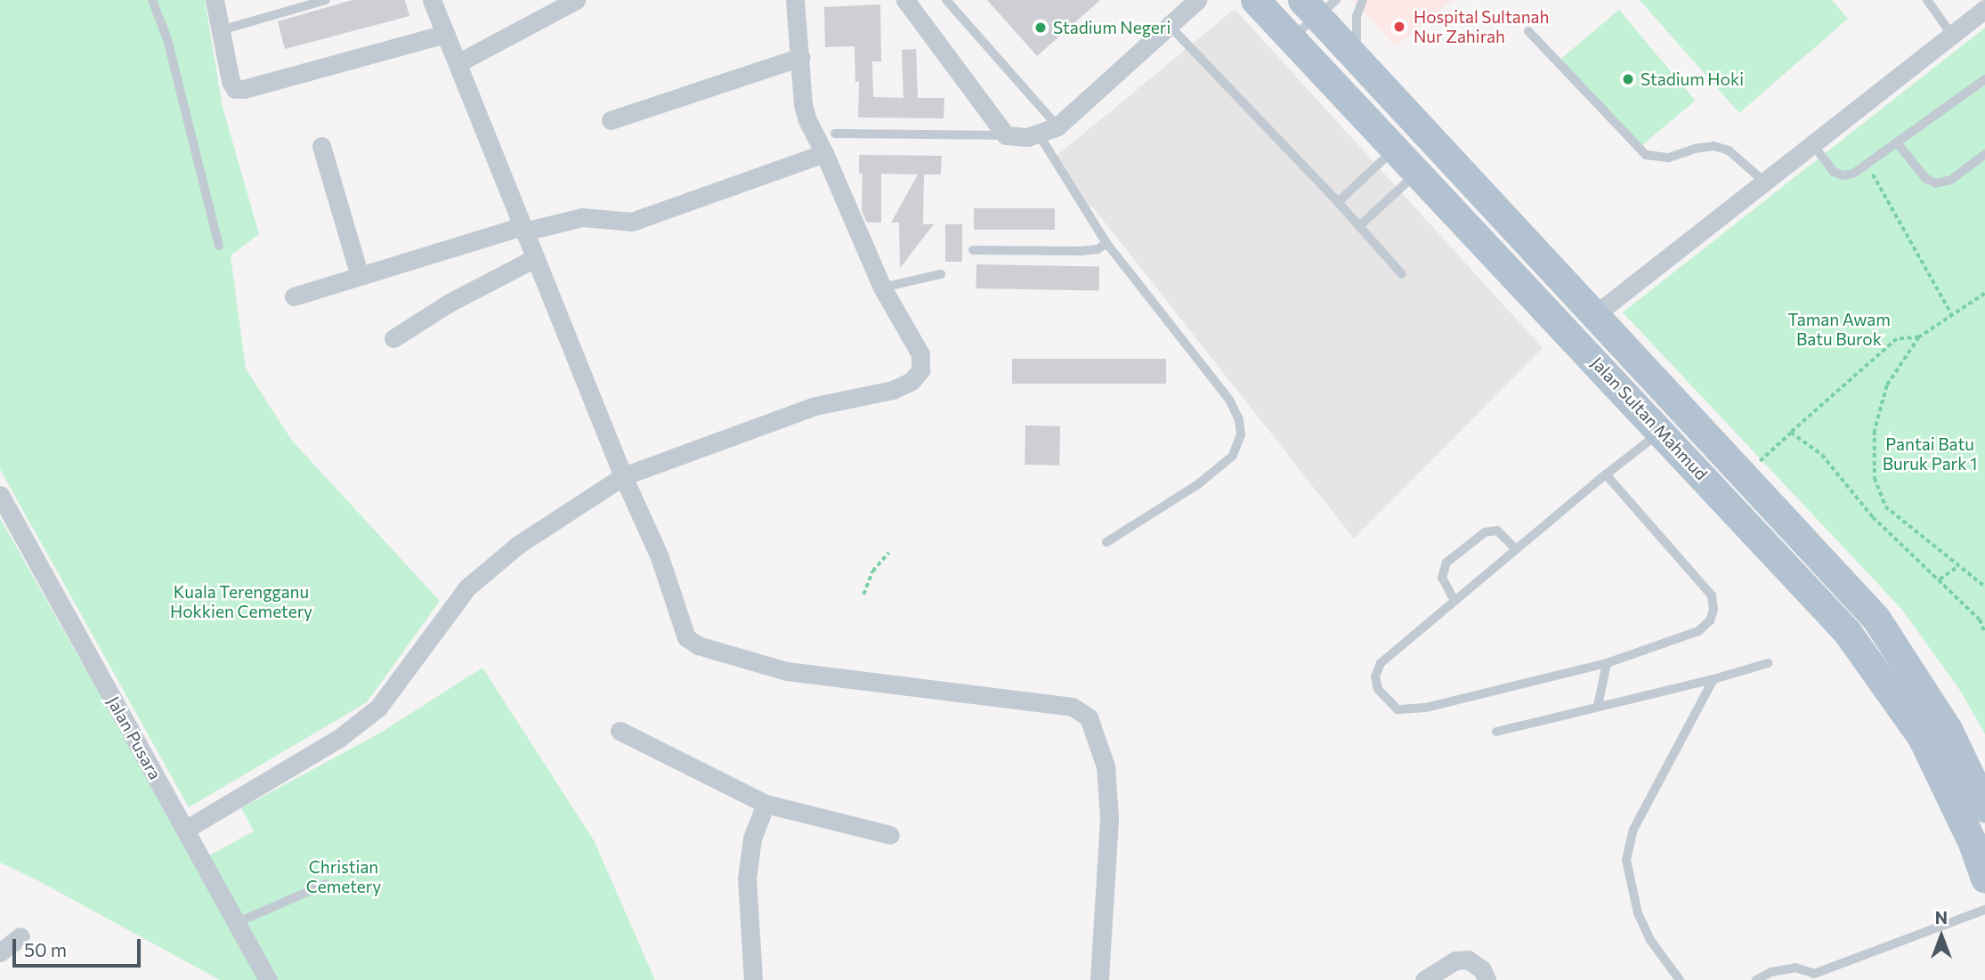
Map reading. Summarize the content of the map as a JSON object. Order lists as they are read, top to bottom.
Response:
{
  "streets": {
    "main road": ["Jalan Sultan Mahmud"],
    "street": ["Jalan Pusara"]
  },
  "parks": [
    "Taman Awam Batu Burok",
    "Pantai Batu Buruk Park 1",
    "Kuala Terengganu Hokkien Cemetery",
    "Christian Cemetery"
  ],
  "places": ["Hospital Sultanah Nur Zahirah", "Stadium Negeri", "Stadium Hoki"],
  "scale_bar": "50 m",
  "north": "top"
}
